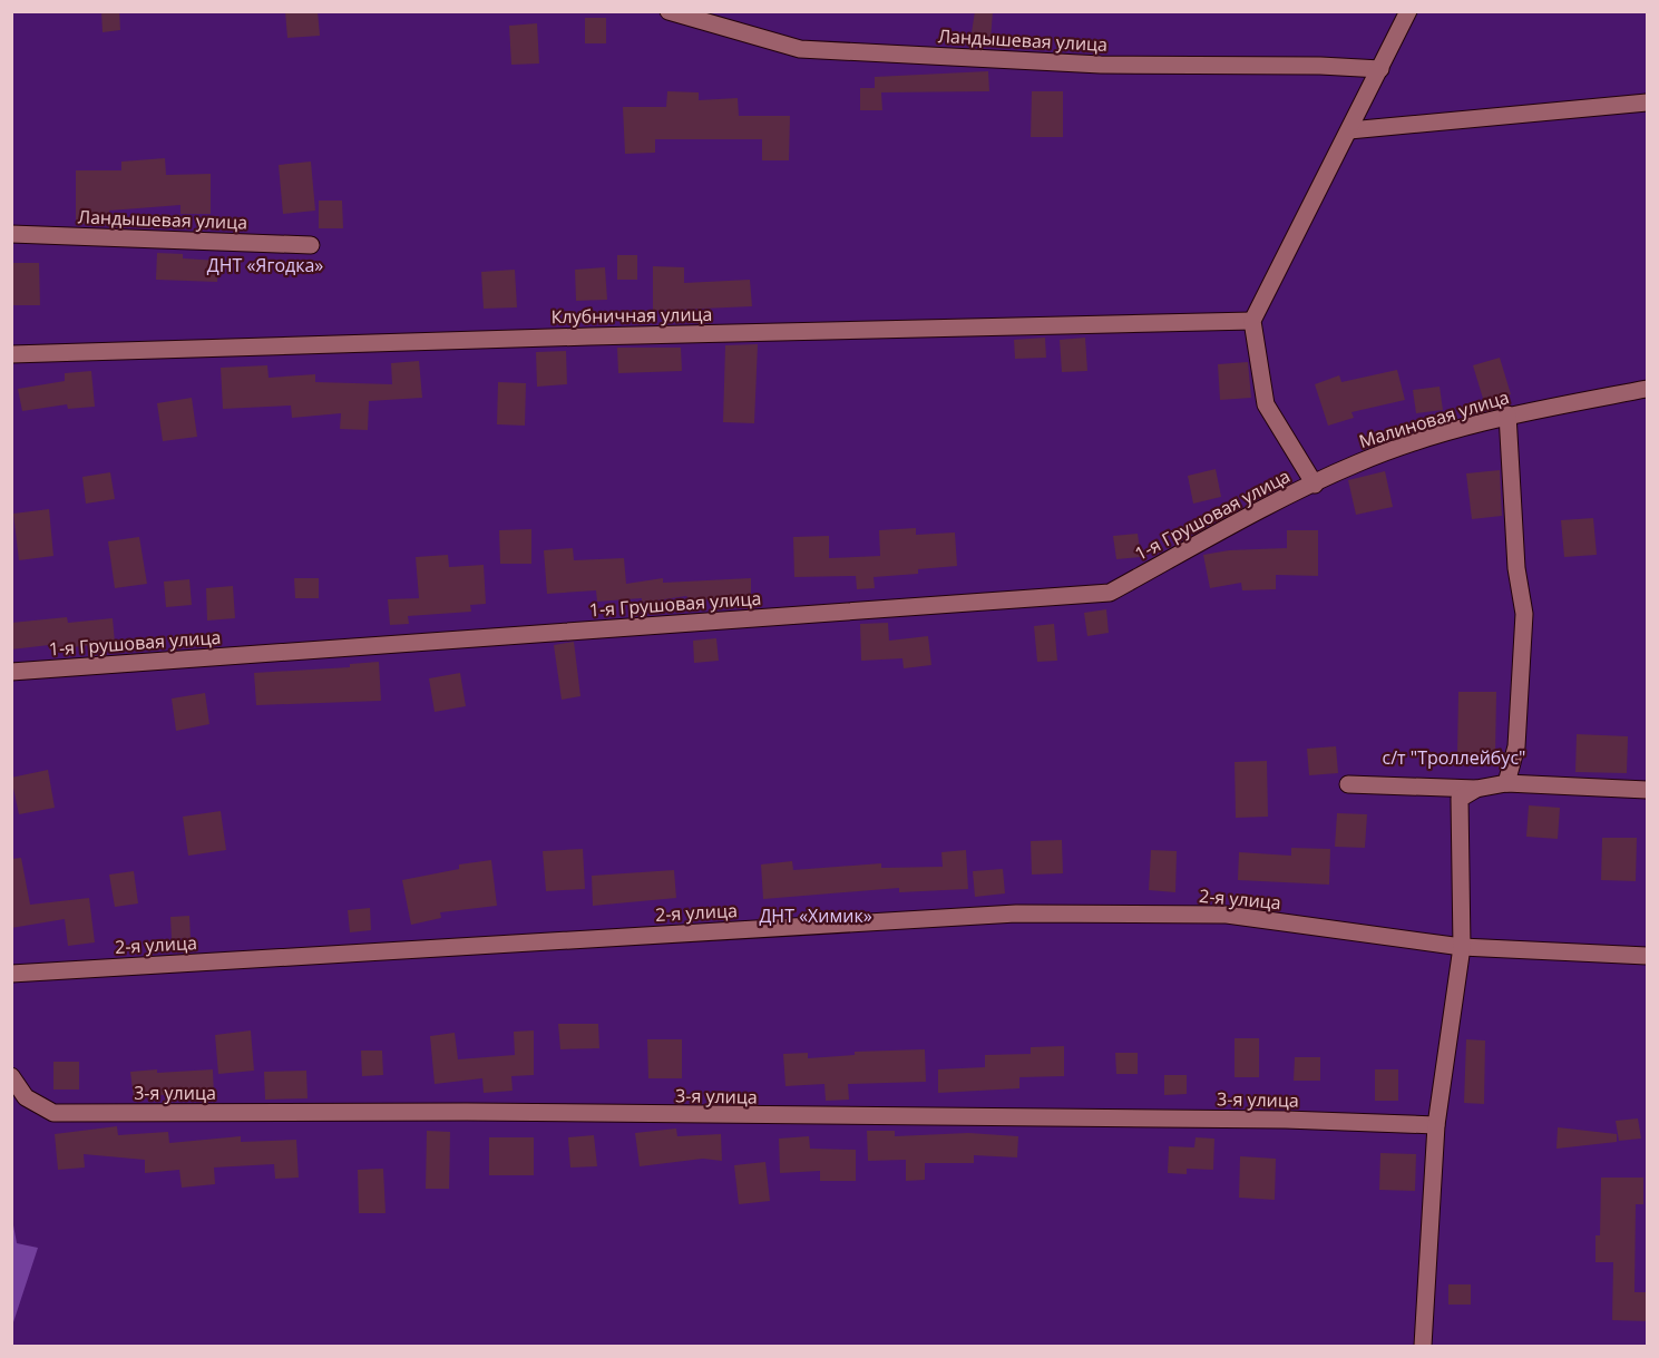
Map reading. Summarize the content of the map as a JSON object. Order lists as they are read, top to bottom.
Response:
{
  "streets": {
    "street": [
      "Ландышевая улица",
      "Клубничная улица",
      "Малиновая улица",
      "1-я Грушовая улица",
      "2-я улица",
      "3-я улица"
    ]
  },
  "crossings": [
    ["Малиновая улица", "1-я Грушовая улица"]
  ],
  "parks": ["ДНТ «Ягодка»", "с/т \"Троллейбус\"", "ДНТ «Химик»"]
}
